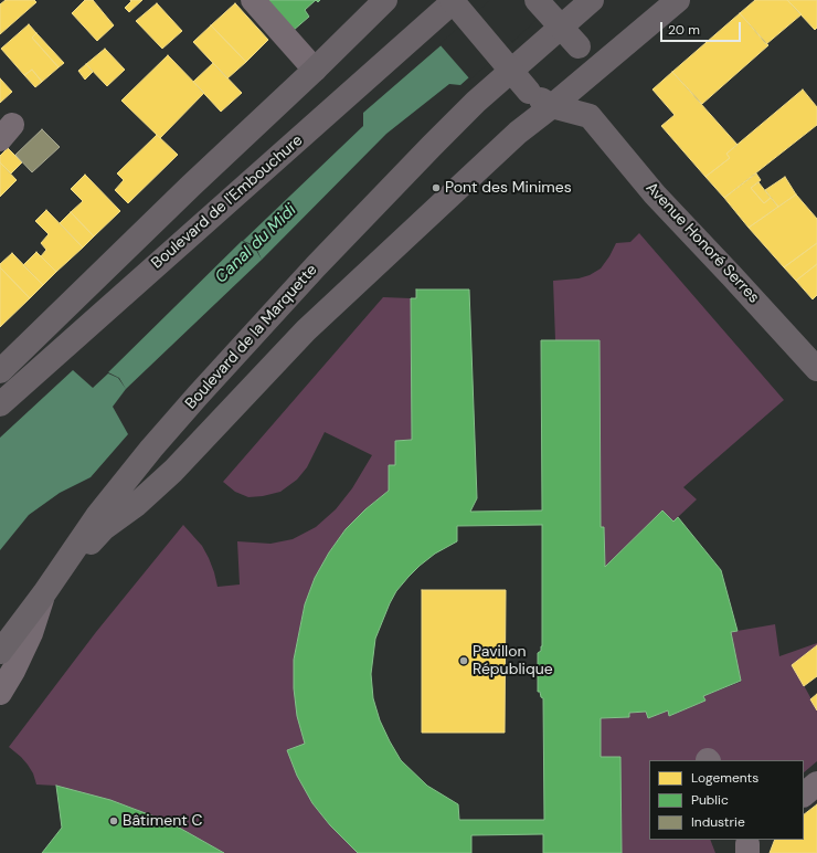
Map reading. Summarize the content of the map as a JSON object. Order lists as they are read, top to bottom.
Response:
{
  "streets": {
    "main road": ["Boulevard de l'Embouchure", "Avenue Honoré Serres", "Boulevard de la Marquette"]
  },
  "water": ["Canal du Midi"],
  "places": ["Pont des Minimes", "Pavillon République", "Bâtiment C"],
  "legend": ["Logements", "Public", "Industrie"],
  "scale_bar": "20 m"
}
